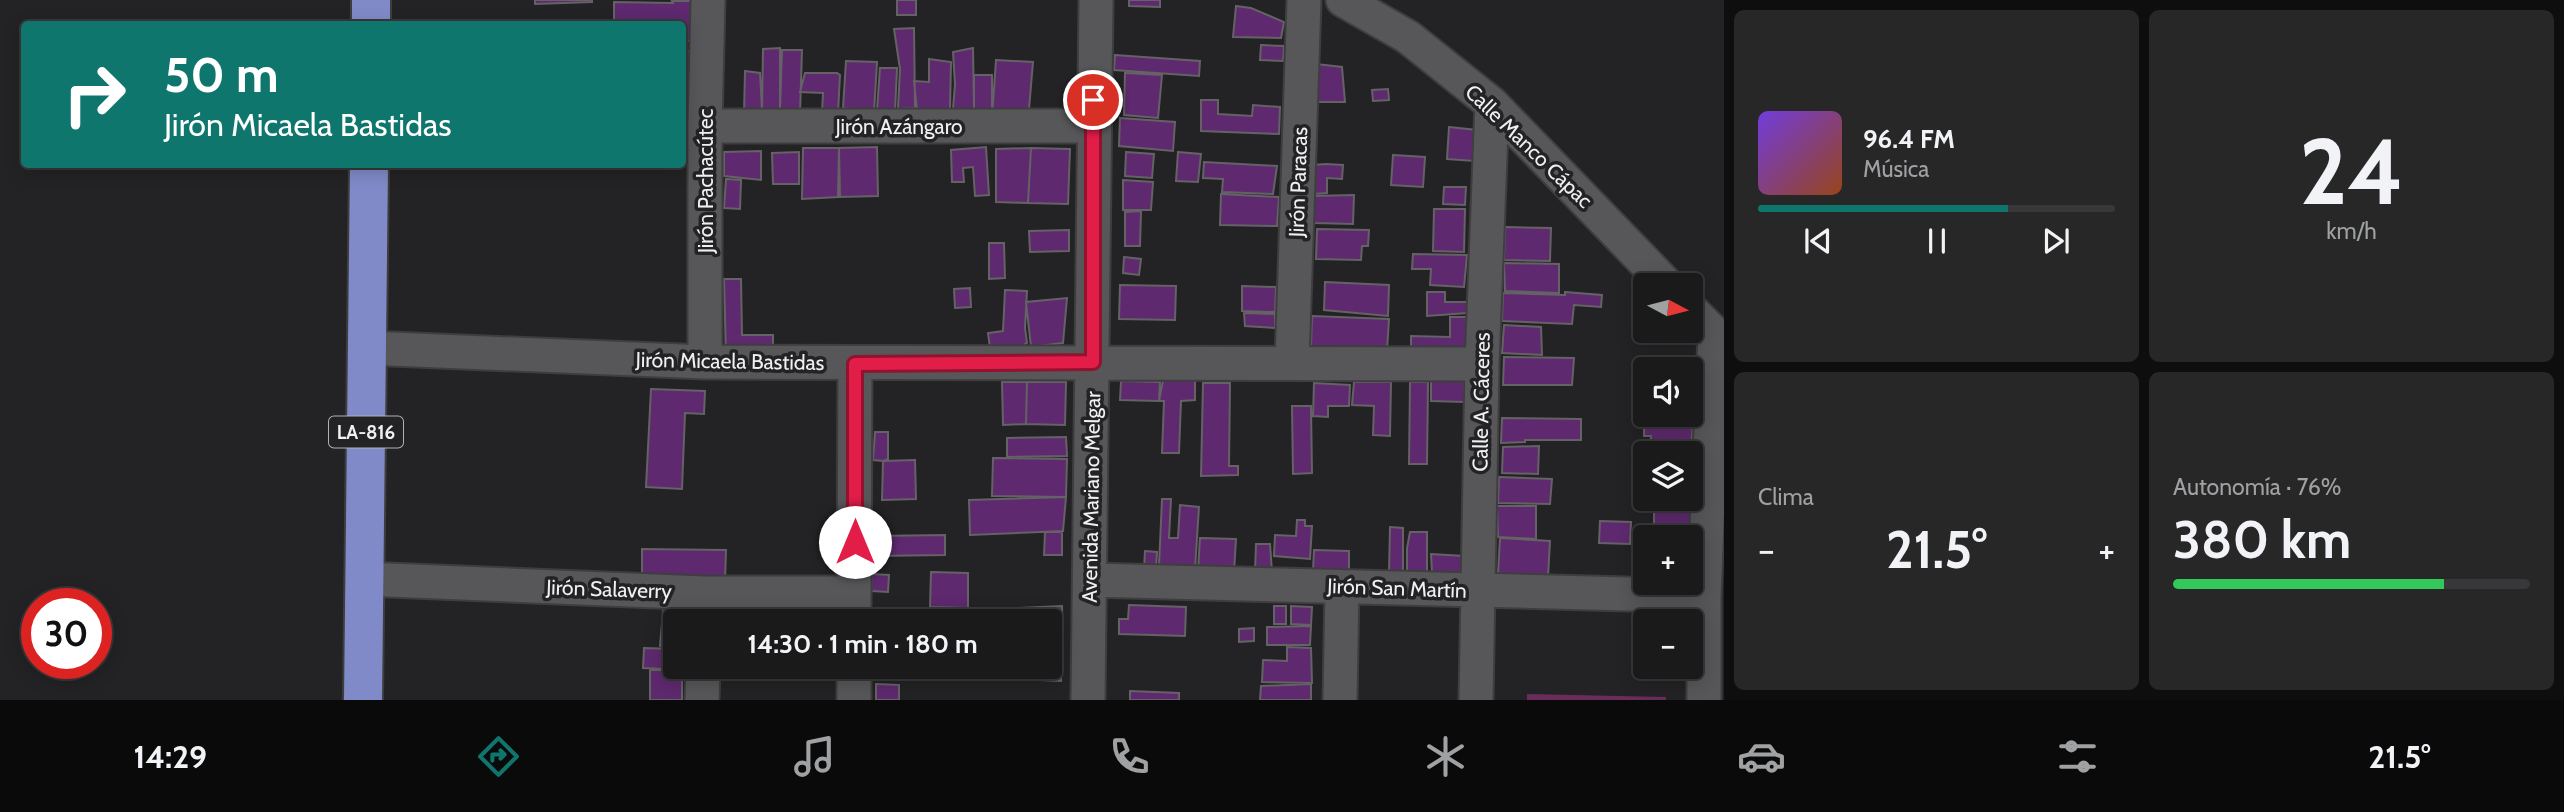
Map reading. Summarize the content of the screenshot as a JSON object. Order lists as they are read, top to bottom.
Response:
{
  "streets": {
    "highway": ["LA-816"],
    "street": [
      "Jirón Azángaro",
      "Calle Manco Cápac",
      "Jirón Pachacútec",
      "Jirón Paracas",
      "Jirón Micaela Bastidas",
      "Calle A. Cáceres",
      "Avenida Mariano Melgar",
      "Jirón San Martín",
      "Jirón Salaverry"
    ]
  },
  "crossings": [
    ["Jirón Azángaro", "Jirón Pachacútec"],
    ["Jirón Azángaro", "Avenida Mariano Melgar"],
    ["Calle Manco Cápac", "Calle A. Cáceres"],
    ["Jirón Pachacútec", "Jirón Micaela Bastidas"],
    ["Jirón Paracas", "Jirón Micaela Bastidas"],
    ["Jirón Micaela Bastidas", "Calle A. Cáceres"],
    ["Jirón Micaela Bastidas", "LA-816"],
    ["Jirón Micaela Bastidas", "Avenida Mariano Melgar"],
    ["Calle A. Cáceres", "Jirón San Martín"],
    ["LA-816", "Jirón Salaverry"],
    ["Avenida Mariano Melgar", "Jirón San Martín"]
  ],
  "north": "right",
  "page": {
    "tile": [
      ["24", "km/h"],
      "Clima",
      ["Autonomía · 76%", "380 km"]
    ],
    "turn": ["50 m", "Jirón Micaela Bastidas"],
    "song": ["96.4 FM", "Música"],
    "map_buttons": ["+", "−"],
    "heat": ["−", "21.5°", "+"],
    "limit": "30",
    "trip": "14:30 · 1 min · 180 m",
    "tabs": ["14:29", "21.5°"]
  }
}
